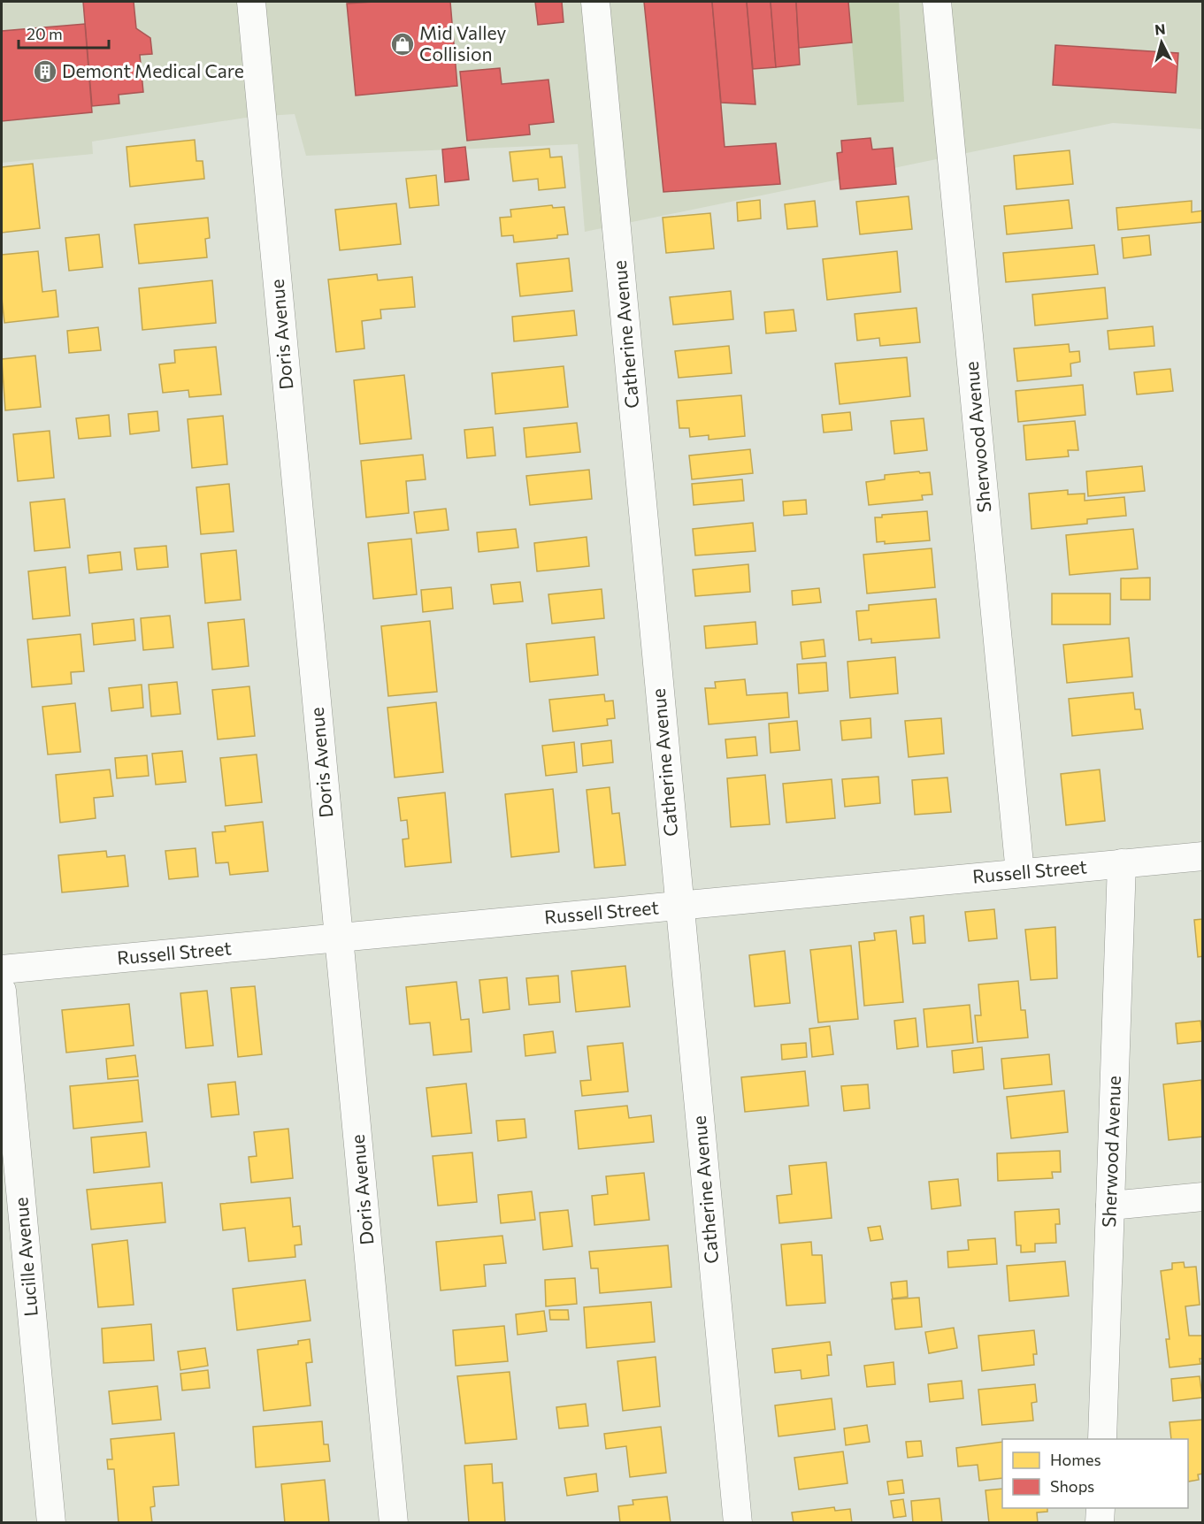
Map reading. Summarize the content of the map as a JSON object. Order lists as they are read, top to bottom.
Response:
{
  "streets": {
    "street": [
      "Doris Avenue",
      "Catherine Avenue",
      "Sherwood Avenue",
      "Russell Street",
      "Lucille Avenue"
    ]
  },
  "crossings": [
    ["Doris Avenue", "Russell Street"],
    ["Catherine Avenue", "Russell Street"],
    ["Sherwood Avenue", "Russell Street"]
  ],
  "places": {
    "shop": ["Mid Valley Collision"],
    "building": ["Demont Medical Care"]
  },
  "legend": ["Homes", "Shops"],
  "scale_bar": "20 m",
  "north": "top"
}
